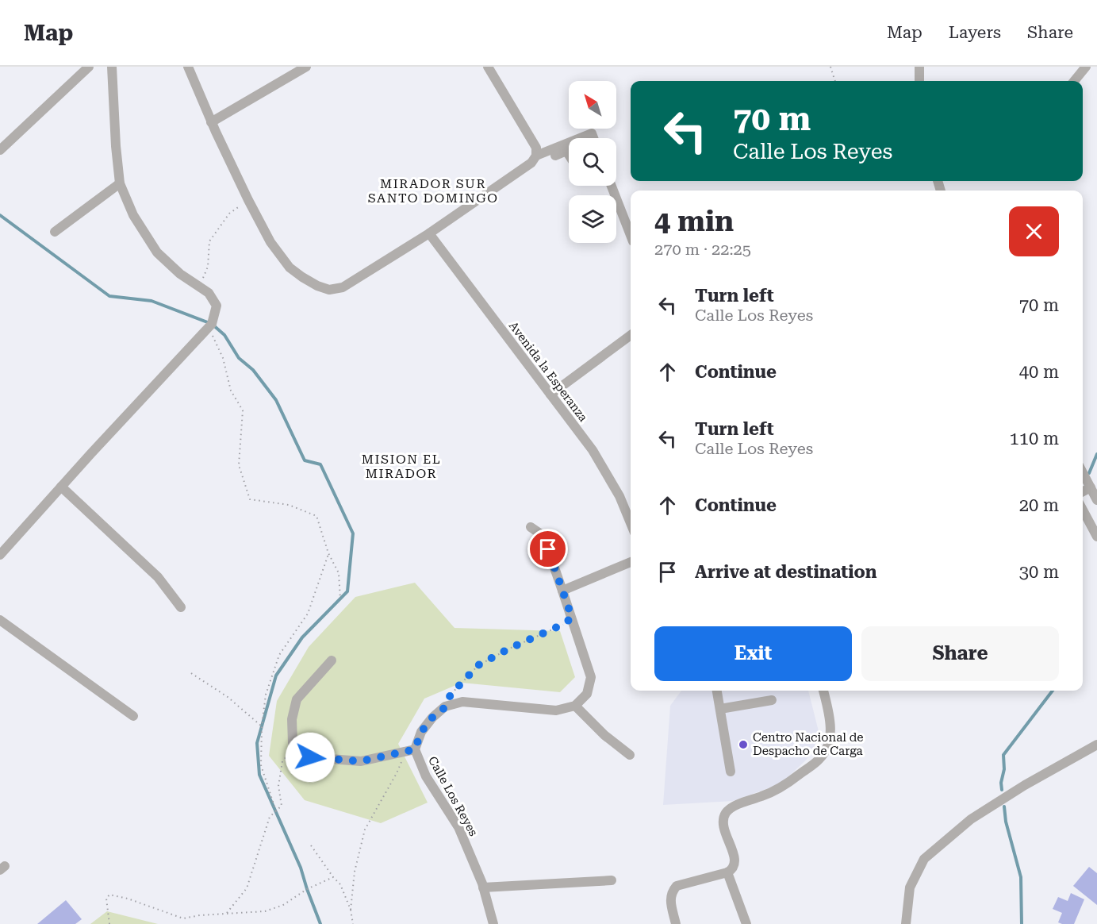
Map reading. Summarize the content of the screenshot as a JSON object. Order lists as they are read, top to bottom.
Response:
{
  "streets": {
    "street": ["Avenida la Esperanza", "Calle Los Reyes"]
  },
  "districts": ["MIRADOR SUR SANTO DOMINGO", "MISION EL MIRADOR"],
  "places": ["Centro Nacional de Despacho de Carga"],
  "north": "top left",
  "page": {
    "header": "Map",
    "nav": ["Map", "Layers", "Share"],
    "turn": ["70 m", "Calle Los Reyes"],
    "heading": ["4 min", "270 m · 22:25"],
    "list": [
      {
        "name": "Turn left",
        "note": "Calle Los Reyes",
        "value": "70 m"
      },
      {
        "name": "Continue",
        "value": "40 m"
      },
      {
        "name": "Turn left",
        "note": "Calle Los Reyes",
        "value": "110 m"
      },
      {
        "name": "Continue",
        "value": "20 m"
      },
      {
        "name": "Arrive at destination",
        "value": "30 m"
      }
    ],
    "buttons": ["Exit", "Share"]
  }
}
